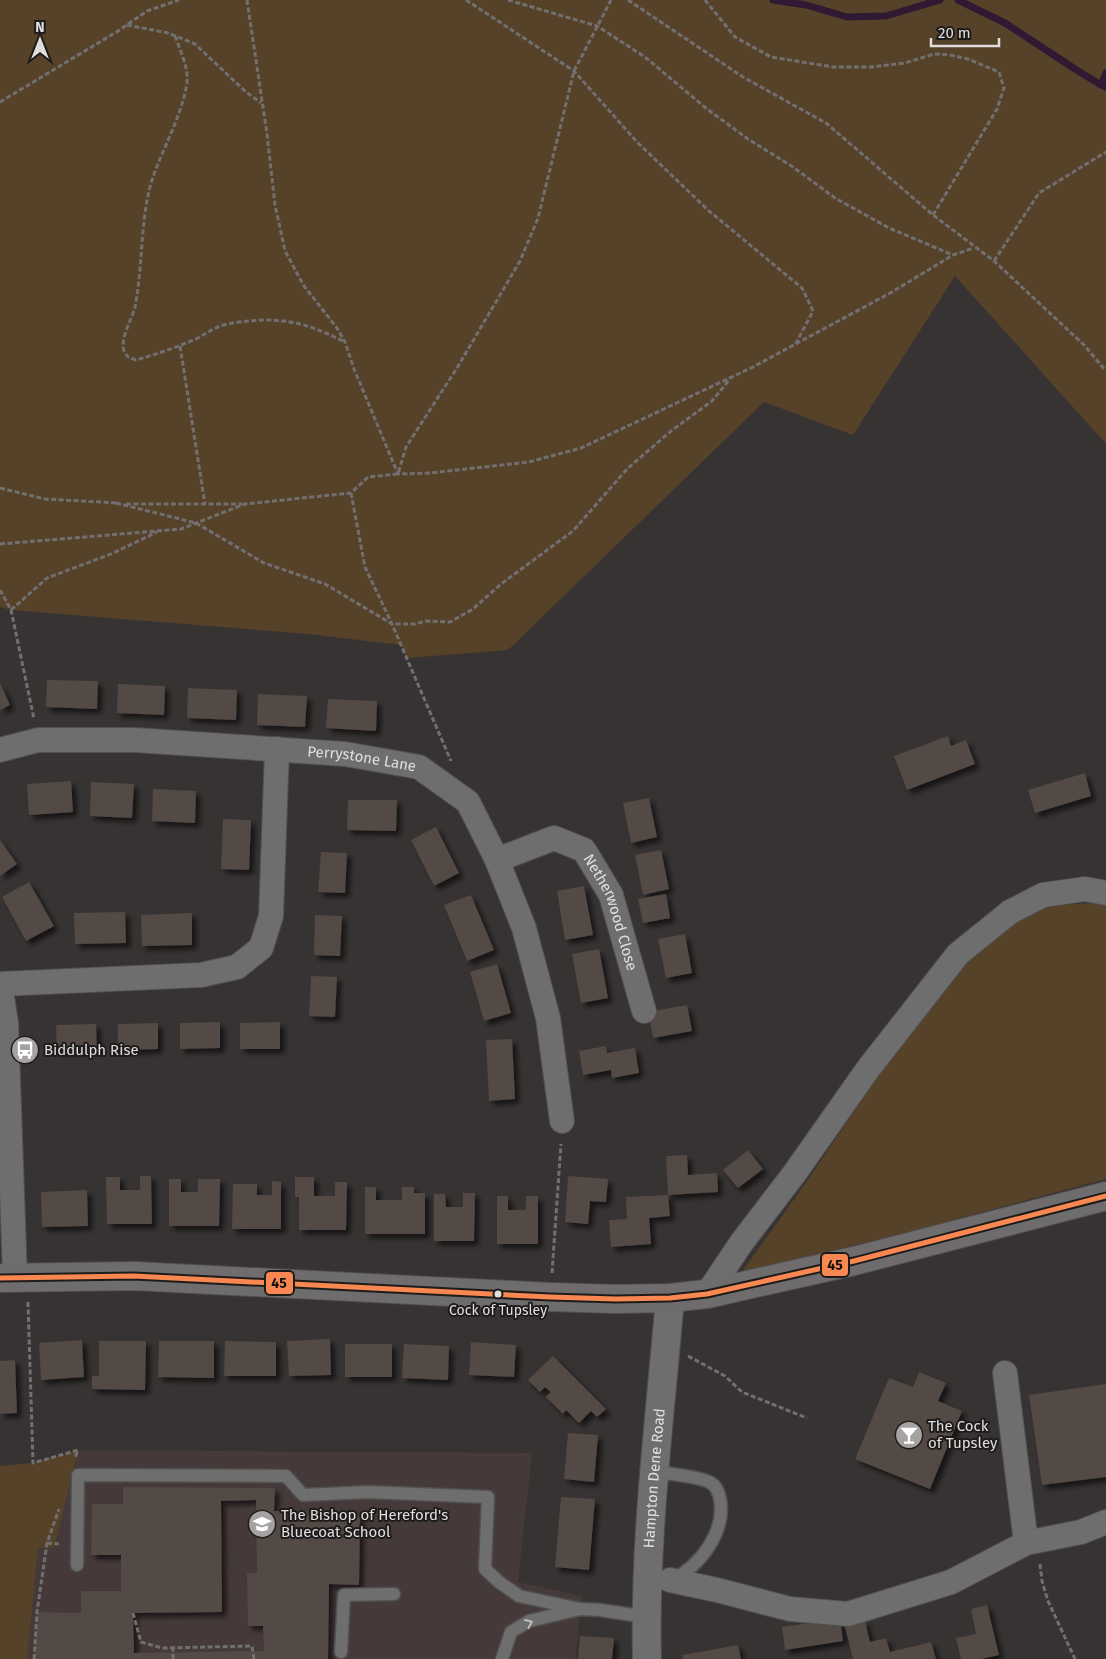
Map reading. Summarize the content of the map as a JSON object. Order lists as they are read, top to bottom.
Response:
{
  "streets": {
    "street": ["Perrystone Lane", "Netherwood Close", "Hampton Dene Road"]
  },
  "crossings": [
    ["Perrystone Lane", "Netherwood Close"]
  ],
  "places": {
    "bus stop": ["Biddulph Rise"],
    "other": ["Cock of Tupsley"],
    "bar": ["The Cock of Tupsley"],
    "school or university": ["The Bishop of Hereford's Bluecoat School"]
  },
  "lines": ["transit line 45"],
  "scale_bar": "20 m",
  "north": "top"
}
